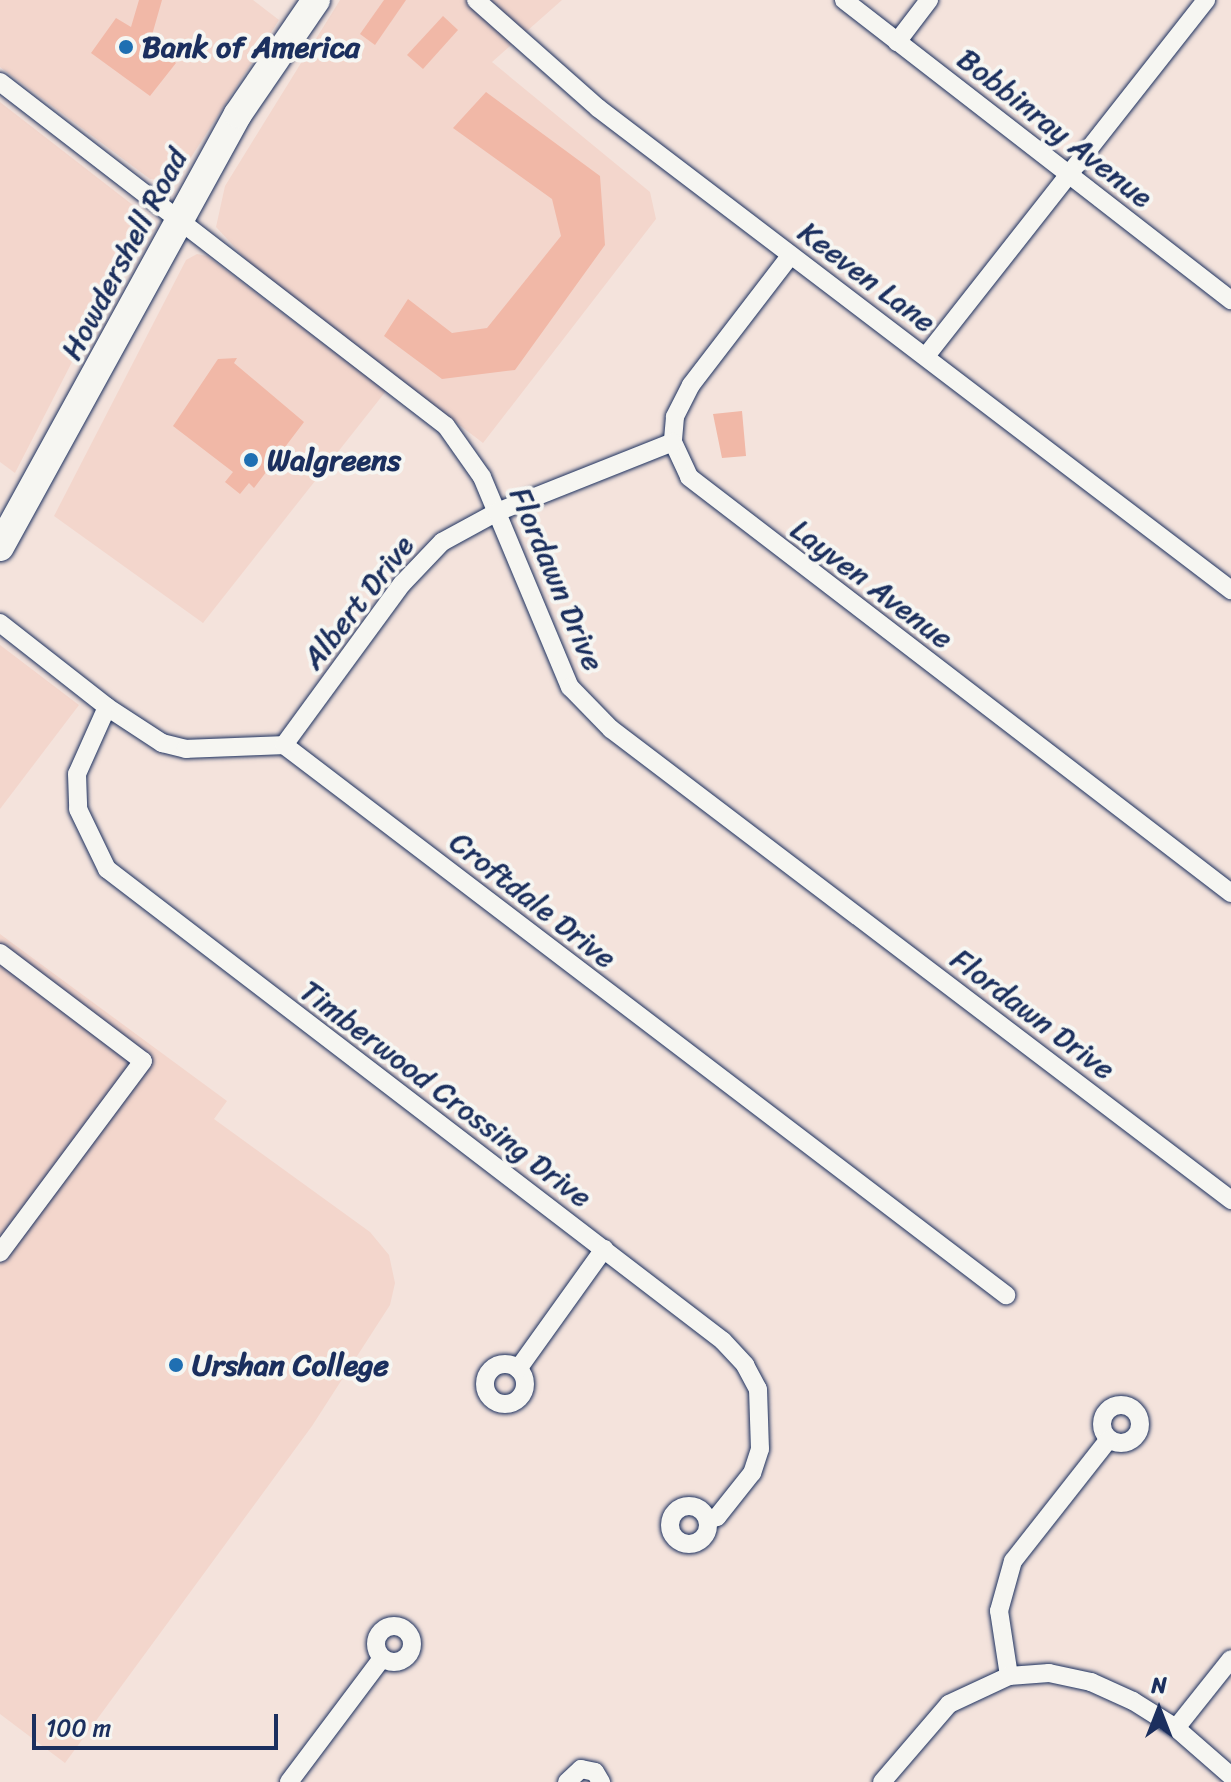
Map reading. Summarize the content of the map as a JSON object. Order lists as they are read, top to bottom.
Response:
{
  "streets": {
    "main road": ["Howdershell Road"],
    "street": [
      "Bobbinray Avenue",
      "Keeven Lane",
      "Flordawn Drive",
      "Layven Avenue",
      "Albert Drive",
      "Croftdale Drive",
      "Timberwood Crossing Drive"
    ]
  },
  "crossings": [
    ["Howdershell Road", "Flordawn Drive"],
    ["Flordawn Drive", "Albert Drive"],
    ["Layven Avenue", "Albert Drive"],
    ["Albert Drive", "Croftdale Drive"]
  ],
  "places": ["Bank of America", "Walgreens", "Urshan College"],
  "scale_bar": "100 m",
  "north": "top"
}
